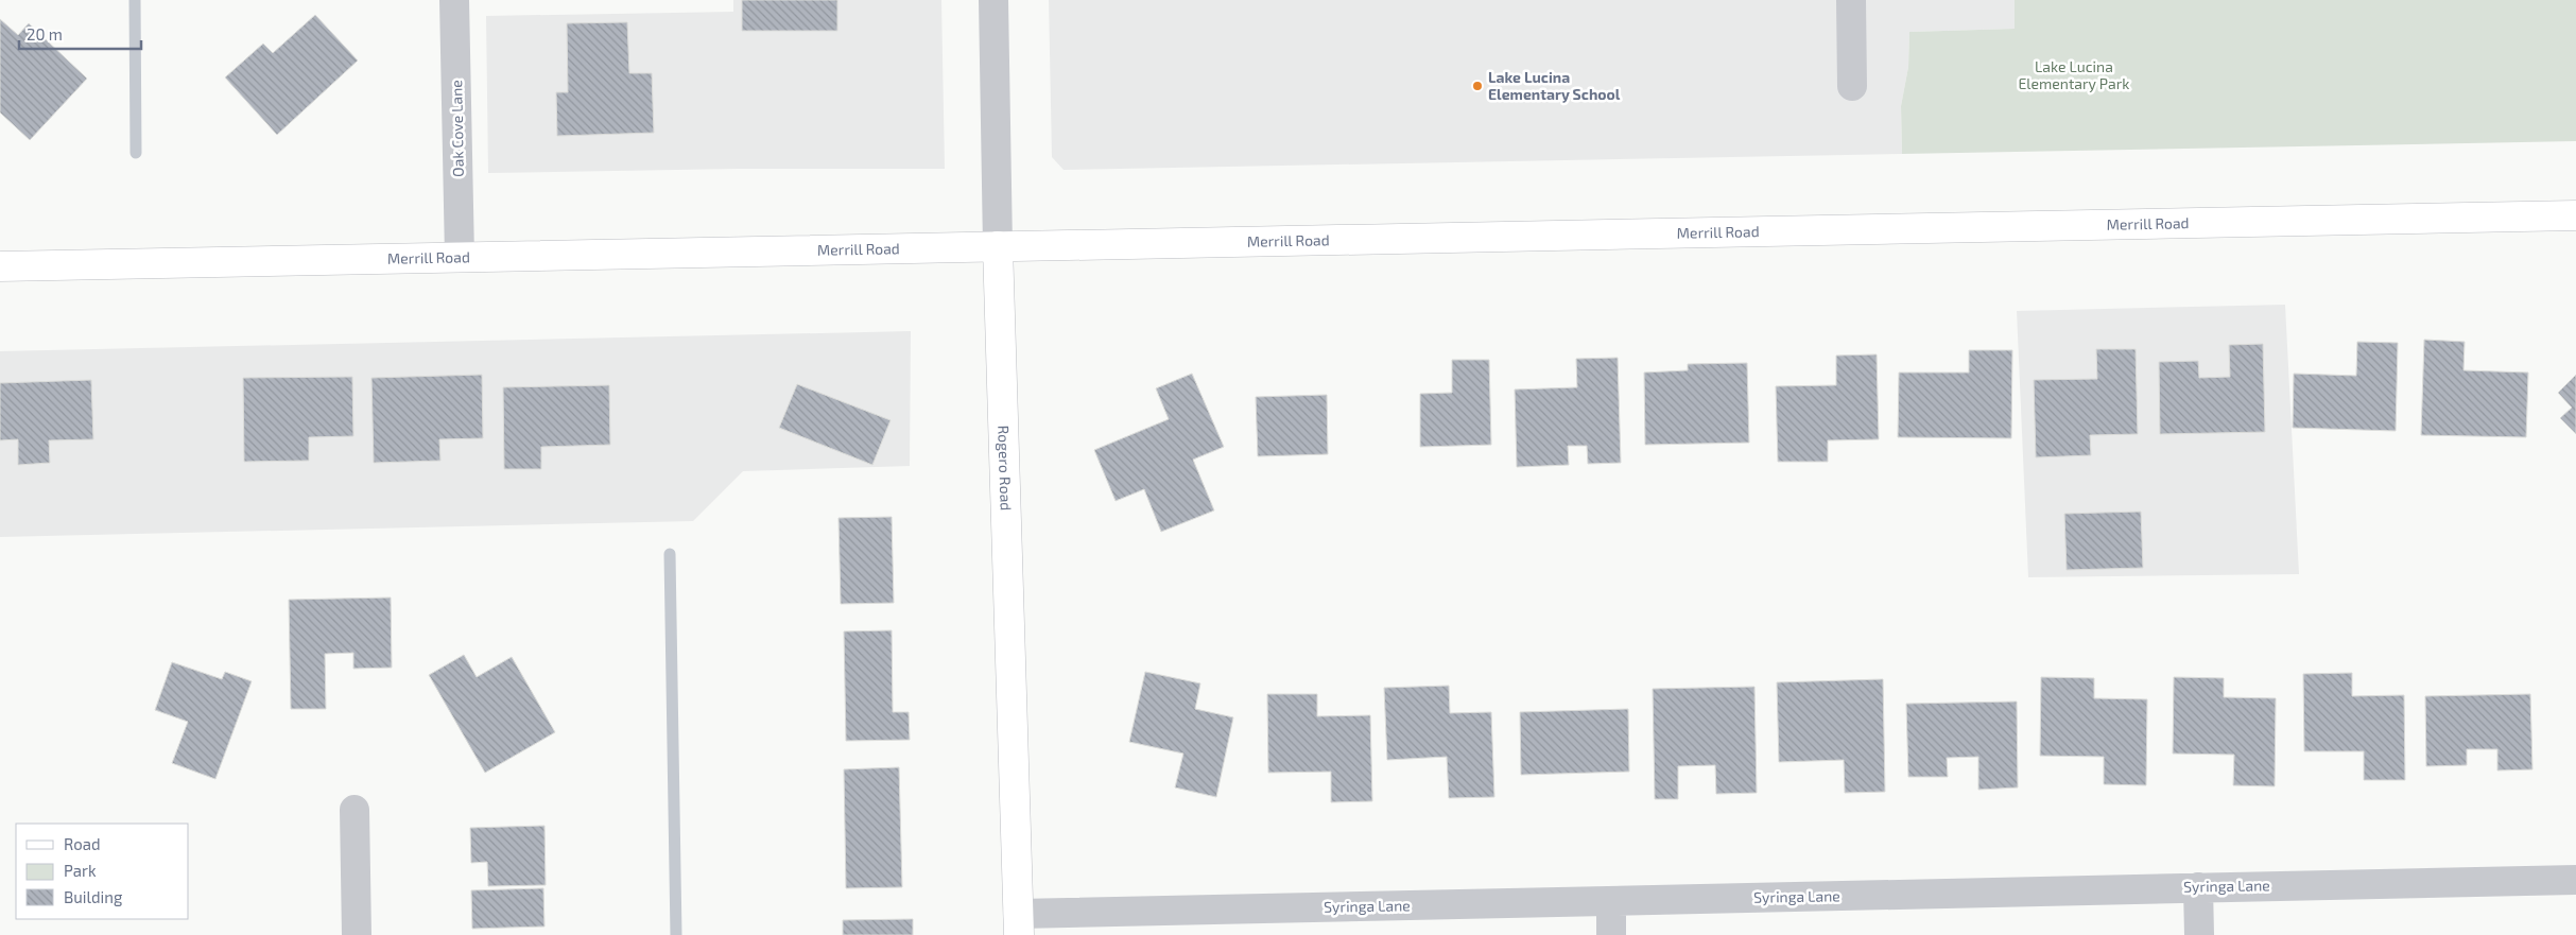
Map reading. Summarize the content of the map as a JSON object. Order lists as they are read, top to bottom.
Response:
{
  "streets": {
    "main road": ["Merrill Road", "Rogero Road"],
    "street": ["Oak Cove Lane", "Syringa Lane"]
  },
  "crossings": [
    ["Oak Cove Lane", "Merrill Road"],
    ["Merrill Road", "Rogero Road"],
    ["Rogero Road", "Syringa Lane"]
  ],
  "parks": ["Lake Lucina Elementary Park"],
  "places": ["Lake Lucina Elementary School"],
  "legend": ["Road", "Park", "Building"],
  "scale_bar": "20 m"
}
